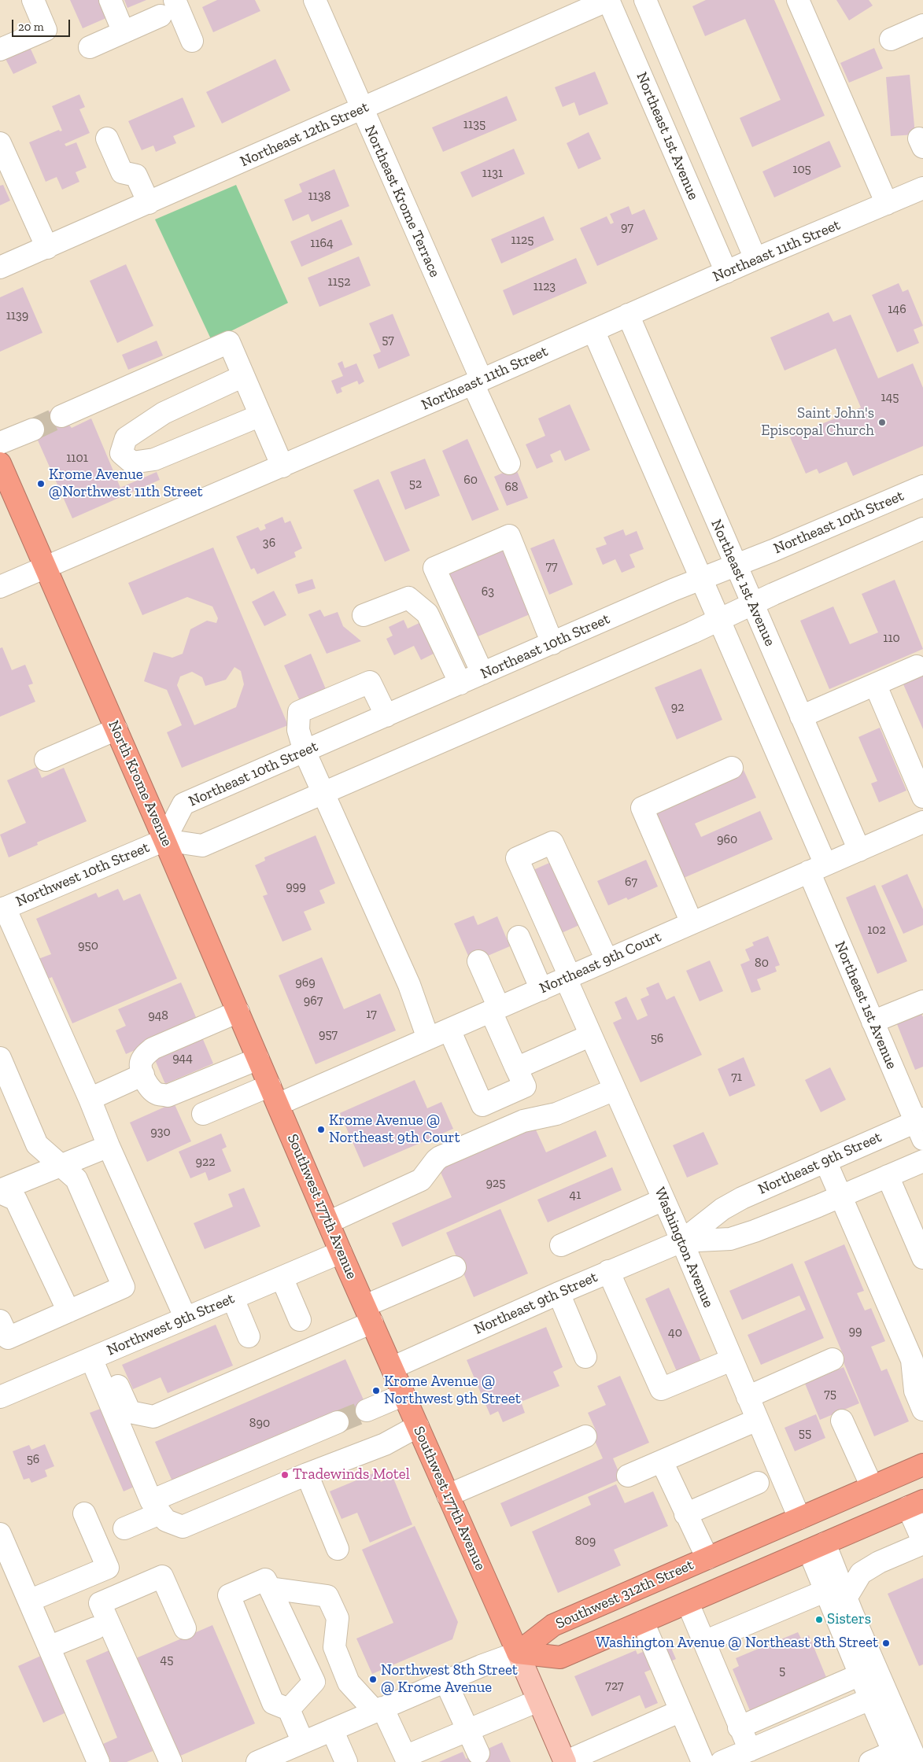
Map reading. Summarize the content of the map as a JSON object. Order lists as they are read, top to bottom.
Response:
{
  "streets": {
    "highway": ["North Krome Avenue", "Southwest 177th Avenue", "Southwest 312th Street"],
    "street": [
      "Northeast 12th Street",
      "Northeast 1st Avenue",
      "Northeast Krome Terrace",
      "Northeast 11th Street",
      "Northeast 10th Street",
      "Northwest 10th Street",
      "Northeast 9th Court",
      "Northeast 9th Street",
      "Washington Avenue",
      "Northwest 9th Street"
    ]
  },
  "crossings": [
    ["Northeast 12th Street", "Northeast 1st Avenue"],
    ["Northeast 12th Street", "Northeast Krome Terrace"],
    ["Northeast 1st Avenue", "Northeast 11th Street"],
    ["Northeast 1st Avenue", "Northeast 10th Street"],
    ["Northeast 1st Avenue", "Northeast 9th Court"],
    ["Northeast 1st Avenue", "Northeast 9th Street"],
    ["Northeast Krome Terrace", "Northeast 11th Street"],
    ["Northeast 11th Street", "North Krome Avenue"],
    ["Northeast 10th Street", "North Krome Avenue"],
    ["Northeast 10th Street", "Northwest 10th Street"],
    ["North Krome Avenue", "Northwest 10th Street"],
    ["North Krome Avenue", "Northeast 9th Court"],
    ["North Krome Avenue", "Southwest 177th Avenue"],
    ["Northeast 9th Court", "Southwest 177th Avenue"],
    ["Northeast 9th Court", "Washington Avenue"],
    ["Northeast 9th Street", "Southwest 177th Avenue"],
    ["Northeast 9th Street", "Washington Avenue"],
    ["Southwest 177th Avenue", "Northwest 9th Street"],
    ["Southwest 177th Avenue", "Southwest 312th Street"],
    ["Washington Avenue", "Southwest 312th Street"]
  ],
  "places": [
    "Saint John's Episcopal Church",
    "Krome Avenue @Northwest 11th Street",
    "Krome Avenue @ Northeast 9th Court",
    "Krome Avenue @ Northwest 9th Street",
    "Tradewinds Motel",
    "Sisters",
    "Washington Avenue @ Northeast 8th Street",
    "Northwest 8th Street @ Krome Avenue"
  ],
  "house_numbers": [
    "1135",
    "105",
    "1131",
    "1138",
    "97",
    "1125",
    "1164",
    "1152",
    "1123",
    "146",
    "1139",
    "57",
    "145",
    "1101",
    "60",
    "52",
    "68",
    "36",
    "77",
    "63",
    "110",
    "92",
    "960",
    "67",
    "999",
    "102",
    "950",
    "80",
    "969",
    "967",
    "17",
    "948",
    "957",
    "56",
    "944",
    "71",
    "930",
    "922",
    "925",
    "41",
    "99",
    "40",
    "75",
    "890",
    "55",
    "56",
    "809",
    "45",
    "5",
    "727"
  ],
  "scale_bar": "20 m"
}
